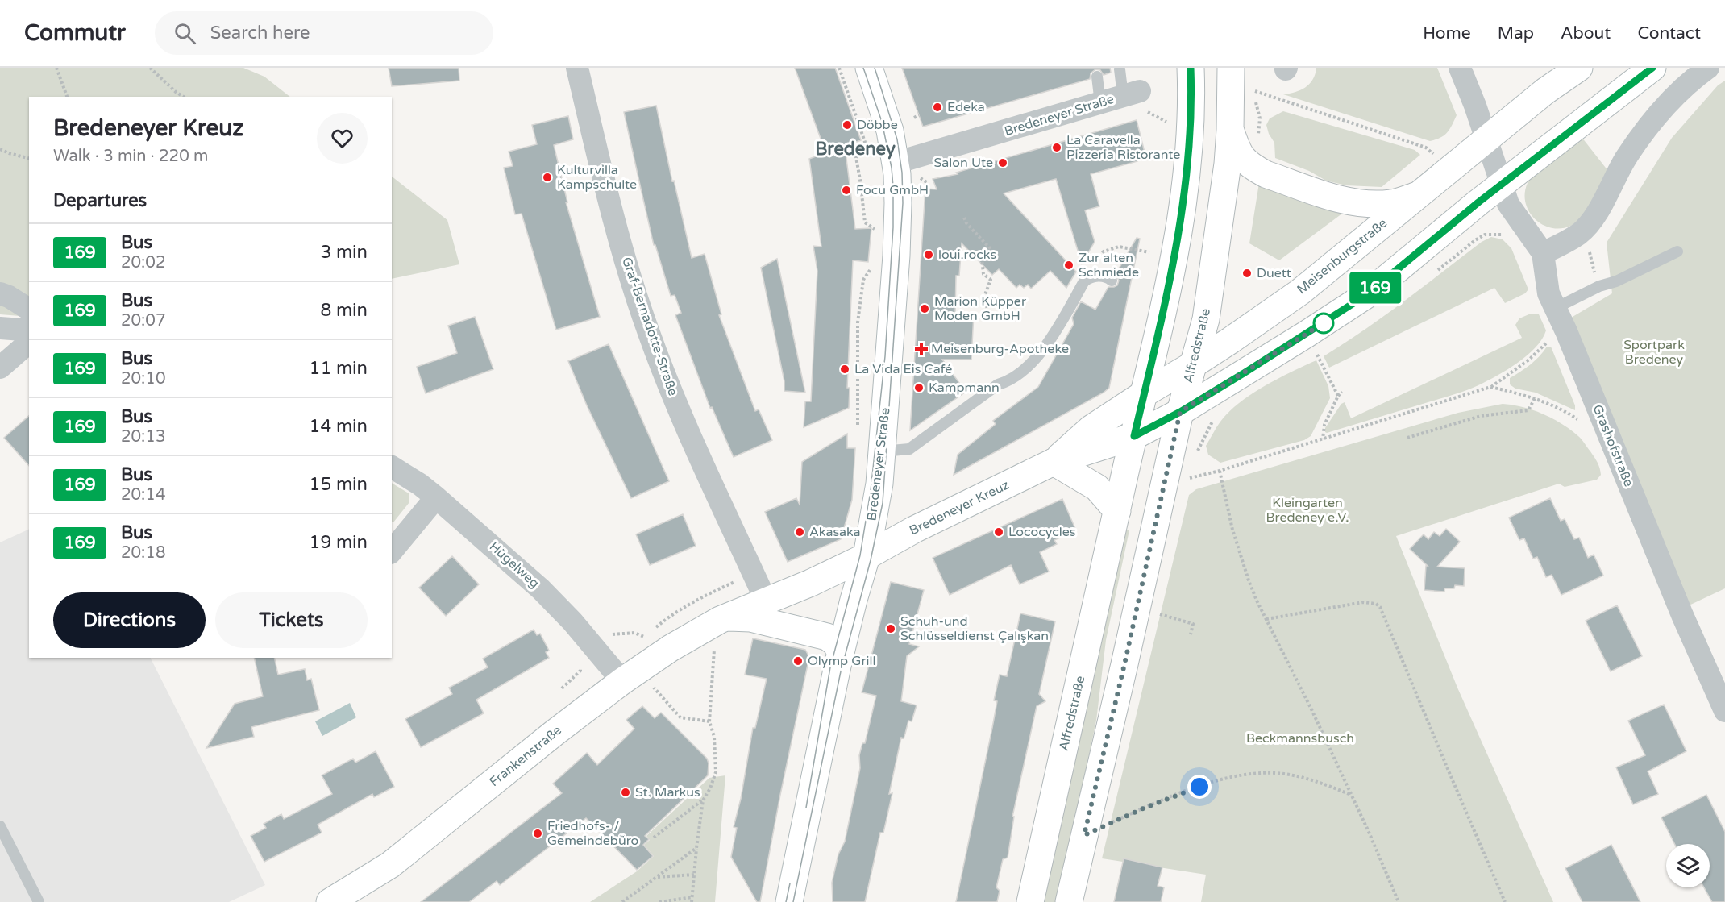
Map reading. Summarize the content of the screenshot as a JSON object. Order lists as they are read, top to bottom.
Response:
{
  "streets": {
    "main road": [
      "Bredeneyer Straße",
      "Meisenburgstraße",
      "Alfredstraße",
      "Bredeneyer Kreuz",
      "Frankenstraße"
    ],
    "street": ["Graf-Bernadotte-Straße", "Grashofstraße", "Hügelweg"]
  },
  "crossings": [
    ["Bredeneyer Straße", "Bredeneyer Kreuz"],
    ["Bredeneyer Straße", "Frankenstraße"],
    ["Meisenburgstraße", "Alfredstraße"],
    ["Meisenburgstraße", "Bredeneyer Kreuz"],
    ["Graf-Bernadotte-Straße", "Frankenstraße"],
    ["Alfredstraße", "Bredeneyer Kreuz"],
    ["Bredeneyer Kreuz", "Frankenstraße"],
    ["Hügelweg", "Frankenstraße"]
  ],
  "districts": ["Bredeney"],
  "parks": ["Sportpark Bredeney", "Kleingarten Bredeney e.V.", "Beckmannsbusch"],
  "places": {
    "other": [
      "Edeka",
      "Döbbe",
      "La Caravella Pizzeria Ristorante",
      "Salon Ute",
      "Kulturvilla Kampschulte",
      "Focu GmbH",
      "loui.rocks",
      "Zur alten Schmiede",
      "Duett",
      "Marion Küpper Moden GmbH",
      "La Vida Eis Café",
      "Kampmann",
      "Akasaka",
      "Lococycles",
      "Schuh-und Schlüsseldienst Çalışkan",
      "Olymp Grill",
      "St. Markus",
      "Friedhofs- / Gemeindebüro"
    ],
    "health": ["Meisenburg-Apotheke"]
  },
  "lines": ["bus line 169"],
  "page": {
    "header": "Commutr",
    "search": "Search here",
    "nav": [
      "Home",
      "Map",
      "About",
      "Contact"
    ],
    "on_map": "169",
    "heading": [
      ["Bredeneyer Kreuz", "Walk · 3 min · 220 m"],
      "Departures"
    ],
    "list": [
      {
        "mark": "169",
        "name": "Bus",
        "note": "20:02",
        "value": "3 min"
      },
      {
        "mark": "169",
        "name": "Bus",
        "note": "20:07",
        "value": "8 min"
      },
      {
        "mark": "169",
        "name": "Bus",
        "note": "20:10",
        "value": "11 min"
      },
      {
        "mark": "169",
        "name": "Bus",
        "note": "20:13",
        "value": "14 min"
      },
      {
        "mark": "169",
        "name": "Bus",
        "note": "20:14",
        "value": "15 min"
      },
      {
        "mark": "169",
        "name": "Bus",
        "note": "20:18",
        "value": "19 min"
      }
    ],
    "buttons": ["Directions", "Tickets"]
  }
}
